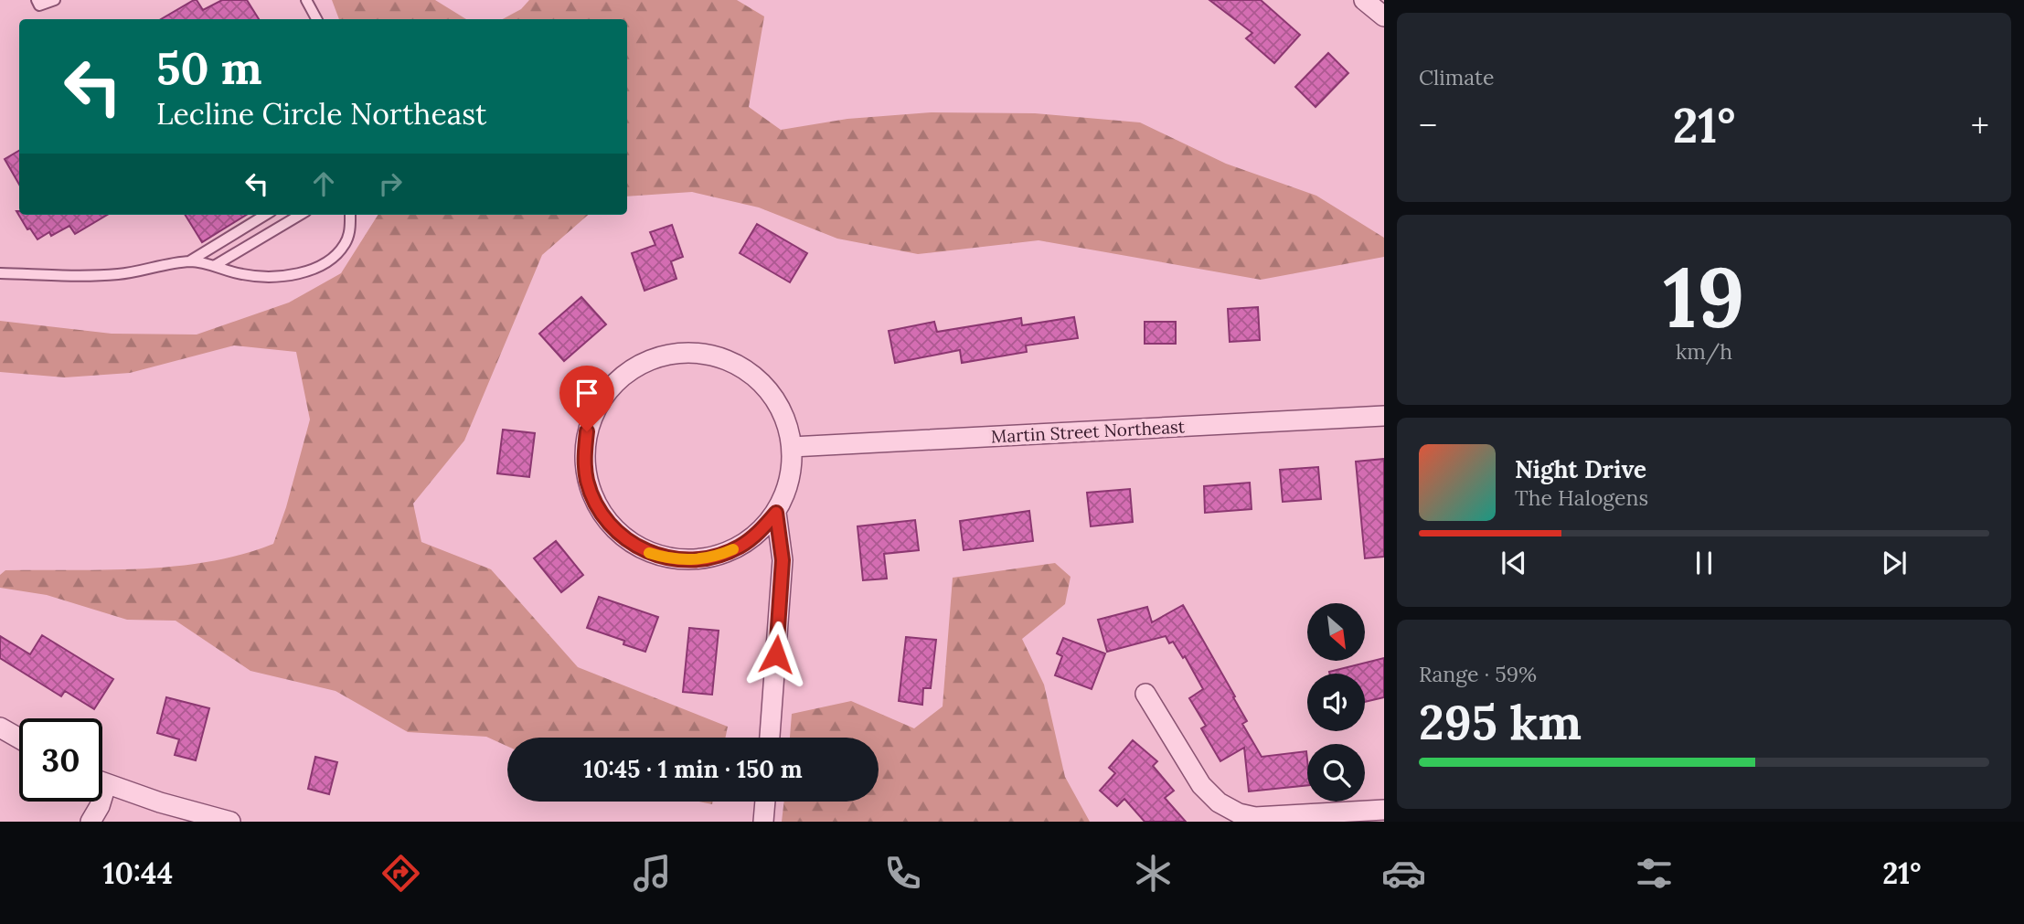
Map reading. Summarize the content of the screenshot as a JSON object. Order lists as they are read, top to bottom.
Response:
{
  "streets": {
    "street": ["Martin Street Northeast"]
  },
  "north": "bottom right",
  "page": {
    "tile": [
      "Climate",
      ["19", "km/h"],
      ["Range · 59%", "295 km"]
    ],
    "turn": ["50 m", "Lecline Circle Northeast"],
    "heat": ["−", "21°", "+"],
    "song": ["Night Drive", "The Halogens"],
    "limit": "30",
    "trip": "10:45 · 1 min · 150 m",
    "tabs": ["10:44", "21°"]
  }
}
